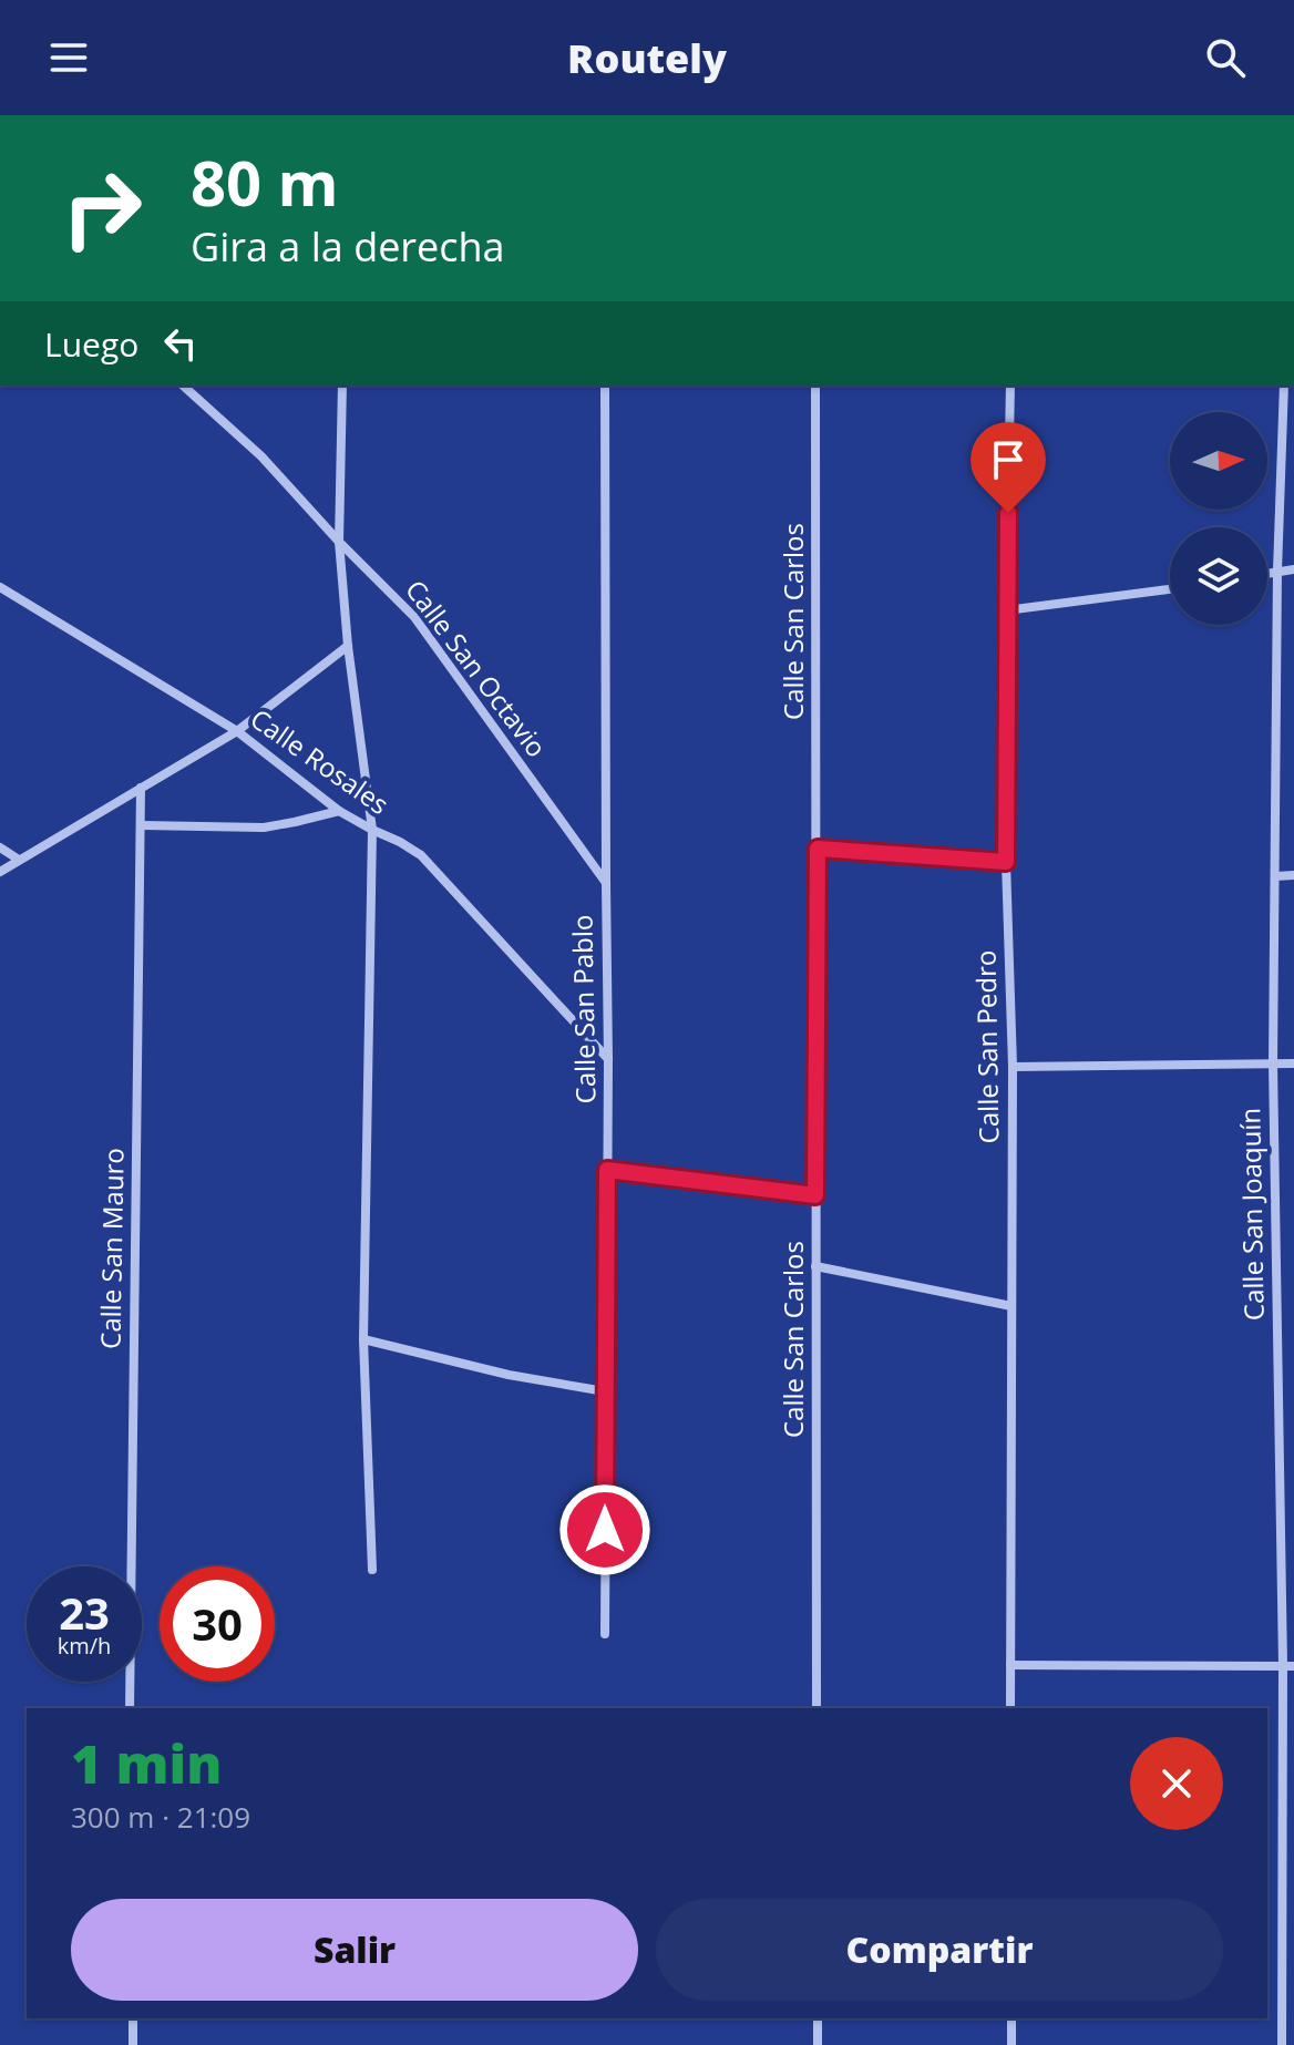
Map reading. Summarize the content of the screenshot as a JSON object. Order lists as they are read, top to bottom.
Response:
{
  "streets": {
    "street": [
      "Calle San Carlos",
      "Calle San Octavio",
      "Calle Rosales",
      "Calle San Pablo",
      "Calle San Pedro",
      "Calle San Joaquín",
      "Calle San Mauro"
    ]
  },
  "crossings": [
    ["Calle San Octavio", "Calle San Pablo"],
    ["Calle Rosales", "Calle San Pablo"]
  ],
  "north": "right",
  "page": {
    "header": "Routely",
    "turn": ["80 m", "Gira a la derecha"],
    "then": "Luego",
    "speed": "23 km/h",
    "limit": "30",
    "heading": ["1 min", "300 m · 21:09"],
    "buttons": ["Salir", "Compartir"]
  }
}
